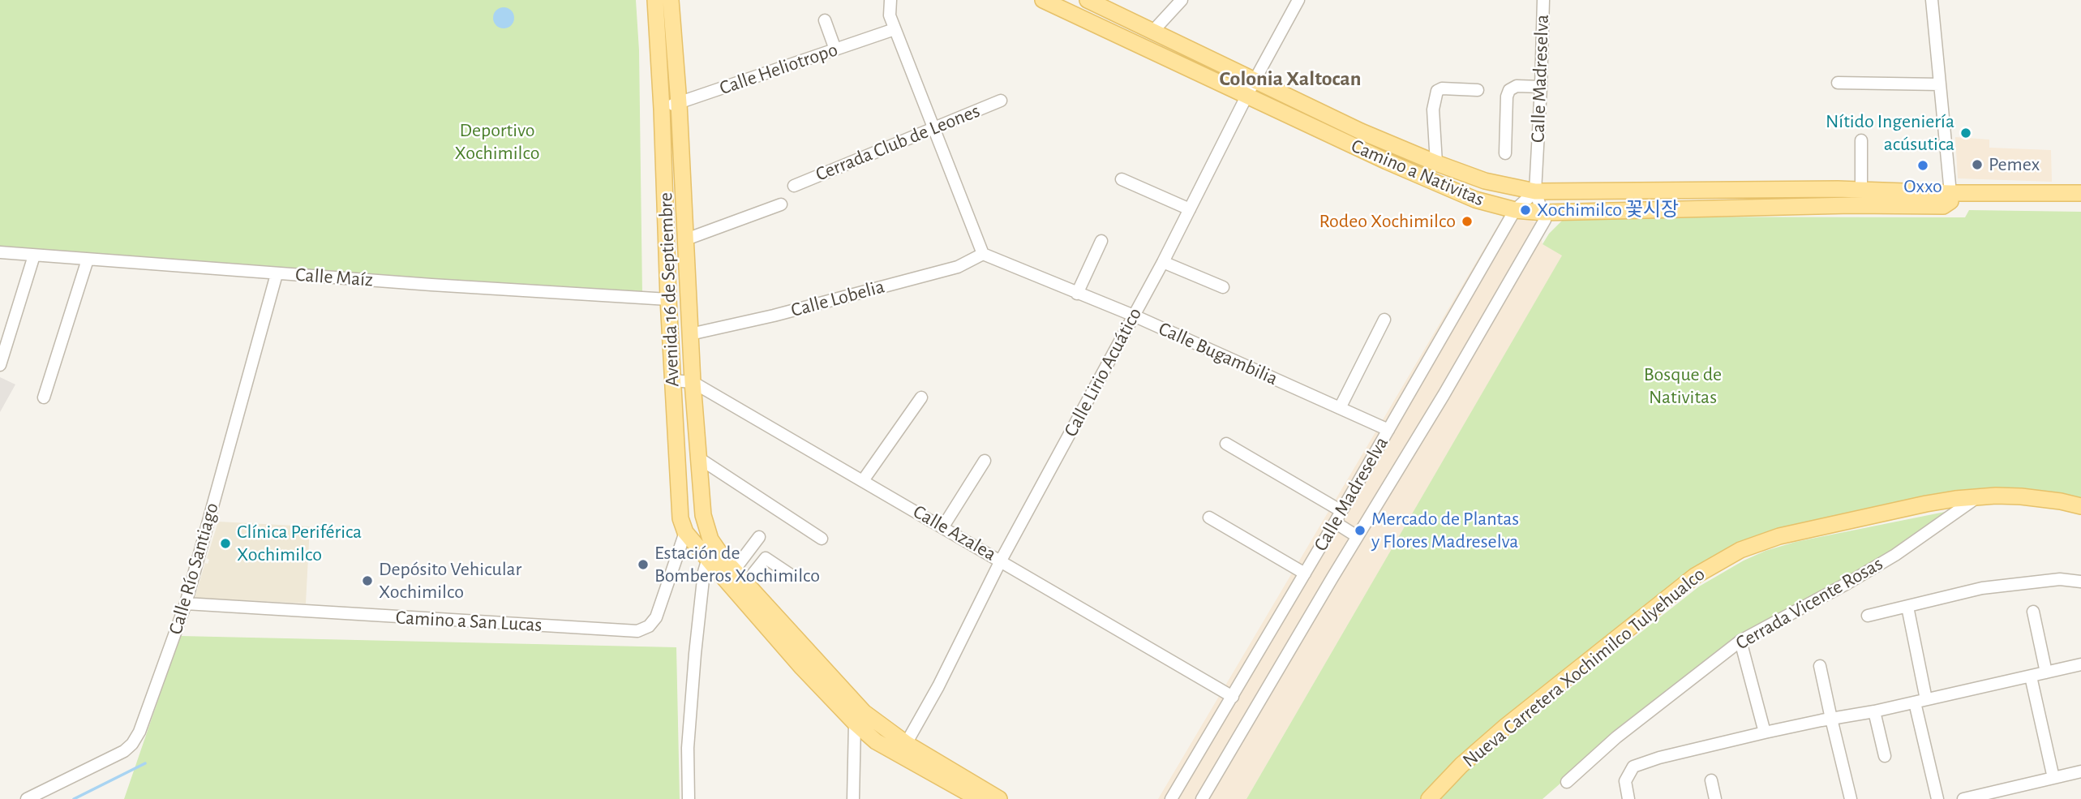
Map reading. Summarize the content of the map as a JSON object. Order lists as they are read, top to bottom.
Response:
{
  "streets": {
    "main road": ["Camino a Nativitas", "Avenida 16 de Septiembre", "Nueva Carretera Xochimilco Tulyehualco"],
    "street": [
      "Calle Heliotropo",
      "Calle Madreselva",
      "Cerrada Club de Leones",
      "Calle Maíz",
      "Calle Lobelia",
      "Calle Bugambilia",
      "Calle Lirio Acuático",
      "Calle Azalea",
      "Calle Río Santiago",
      "Cerrada Vicente Rosas",
      "Camino a San Lucas"
    ]
  },
  "crossings": [
    ["Calle Heliotropo", "Avenida 16 de Septiembre"],
    ["Calle Madreselva", "Camino a Nativitas"],
    ["Calle Madreselva", "Calle Bugambilia"],
    ["Calle Madreselva", "Calle Azalea"],
    ["Camino a Nativitas", "Calle Lirio Acuático"],
    ["Calle Maíz", "Avenida 16 de Septiembre"],
    ["Calle Maíz", "Calle Río Santiago"],
    ["Avenida 16 de Septiembre", "Calle Lobelia"],
    ["Avenida 16 de Septiembre", "Calle Azalea"],
    ["Avenida 16 de Septiembre", "Camino a San Lucas"],
    ["Calle Lobelia", "Calle Bugambilia"],
    ["Calle Bugambilia", "Calle Lirio Acuático"],
    ["Calle Lirio Acuático", "Calle Azalea"],
    ["Calle Río Santiago", "Camino a San Lucas"],
    ["Cerrada Vicente Rosas", "Nueva Carretera Xochimilco Tulyehualco"]
  ],
  "districts": ["Colonia Xaltocan"],
  "parks": ["Deportivo Xochimilco", "Bosque de Nativitas"],
  "places": [
    "Nítido Ingeniería acúsutica",
    "Pemex",
    "Oxxo",
    "Xochimilco 꽃시장",
    "Rodeo Xochimilco",
    "Mercado de Plantas y Flores Madreselva",
    "Clínica Periférica Xochimilco",
    "Estación de Bomberos Xochimilco",
    "Depósito Vehicular Xochimilco"
  ]
}
